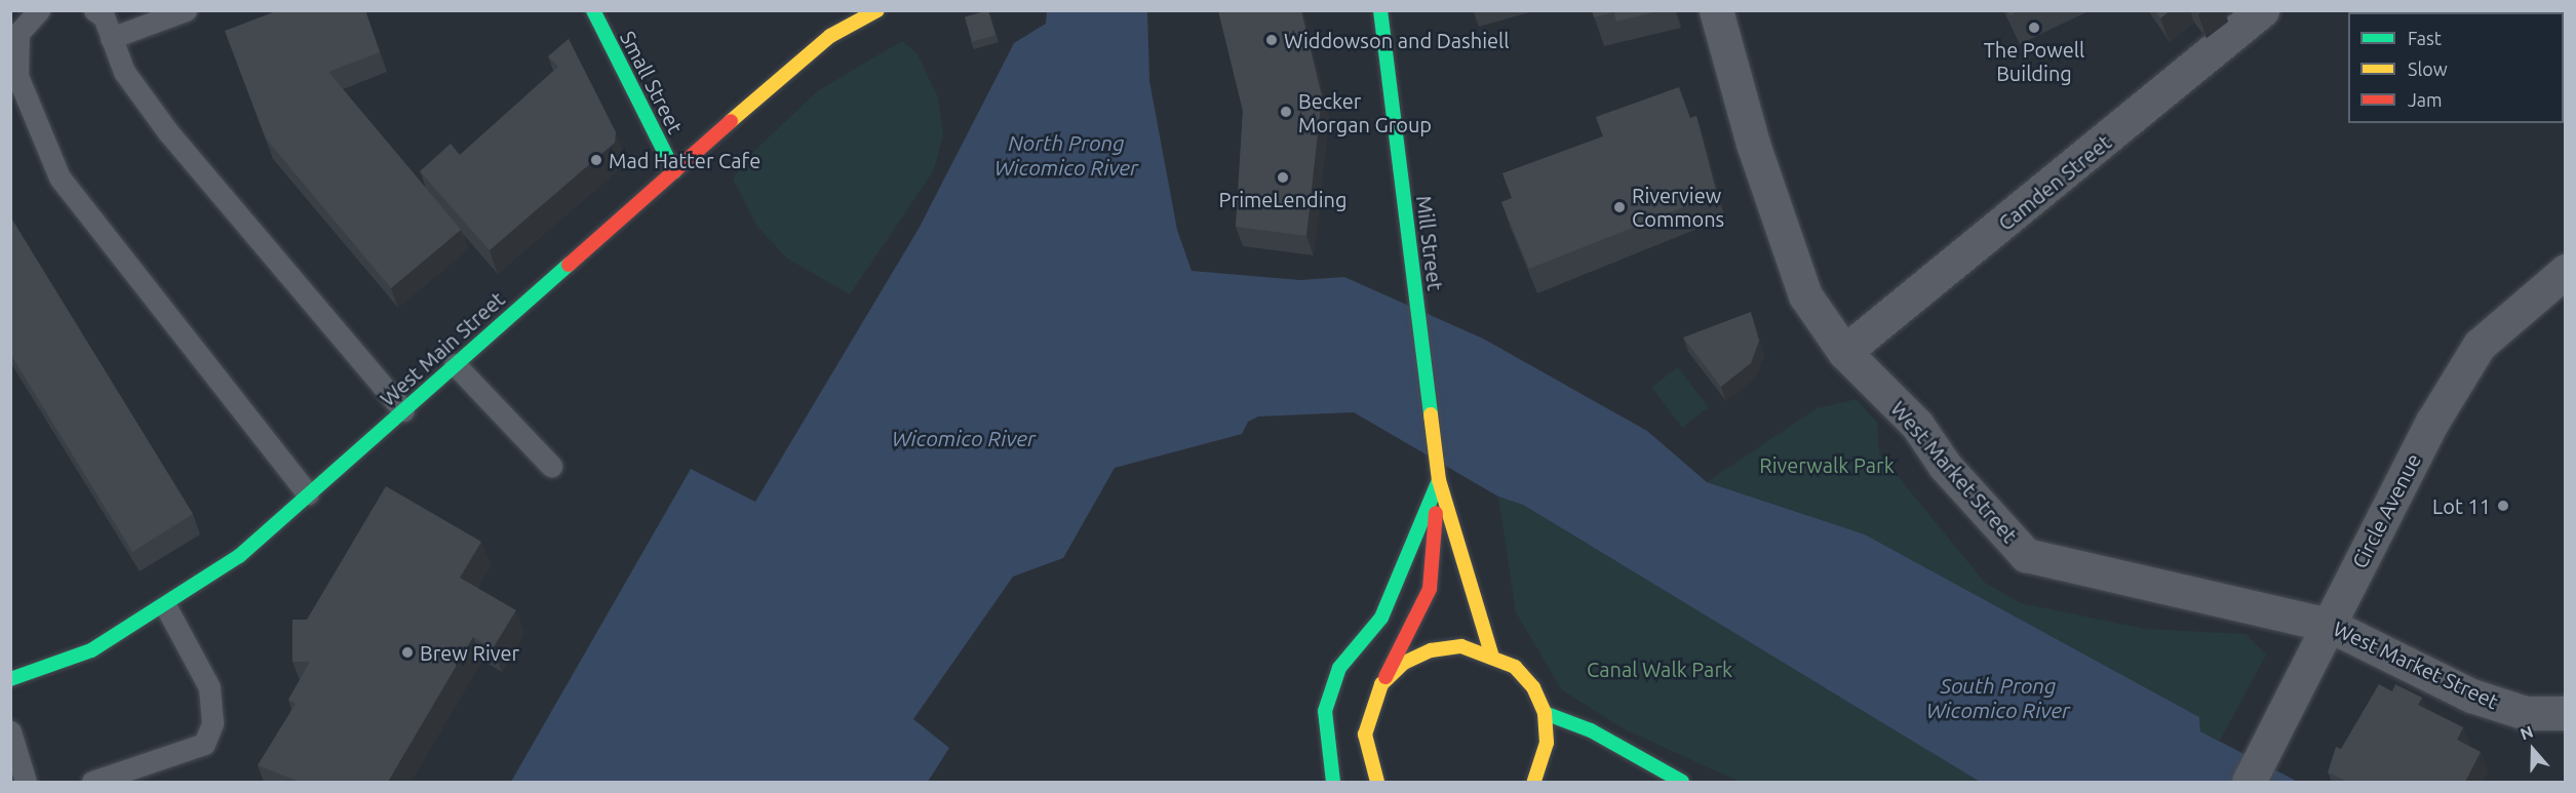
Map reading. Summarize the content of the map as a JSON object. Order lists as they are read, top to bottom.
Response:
{
  "streets": {
    "main road": ["Small Street", "Mill Street", "West Main Street"],
    "street": ["Camden Street", "West Market Street", "Circle Avenue"]
  },
  "crossings": [
    ["Small Street", "West Main Street"],
    ["Camden Street", "West Market Street"],
    ["West Market Street", "Circle Avenue"]
  ],
  "water": ["North Prong Wicomico River", "Wicomico River", "South Prong Wicomico River"],
  "parks": ["Riverwalk Park", "Canal Walk Park"],
  "places": [
    "The Powell Building",
    "Widdowson and Dashiell",
    "Becker Morgan Group",
    "Mad Hatter Cafe",
    "PrimeLending",
    "Riverview Commons",
    "Lot 11",
    "Brew River"
  ],
  "legend": ["Fast", "Slow", "Jam"],
  "north": "top"
}
